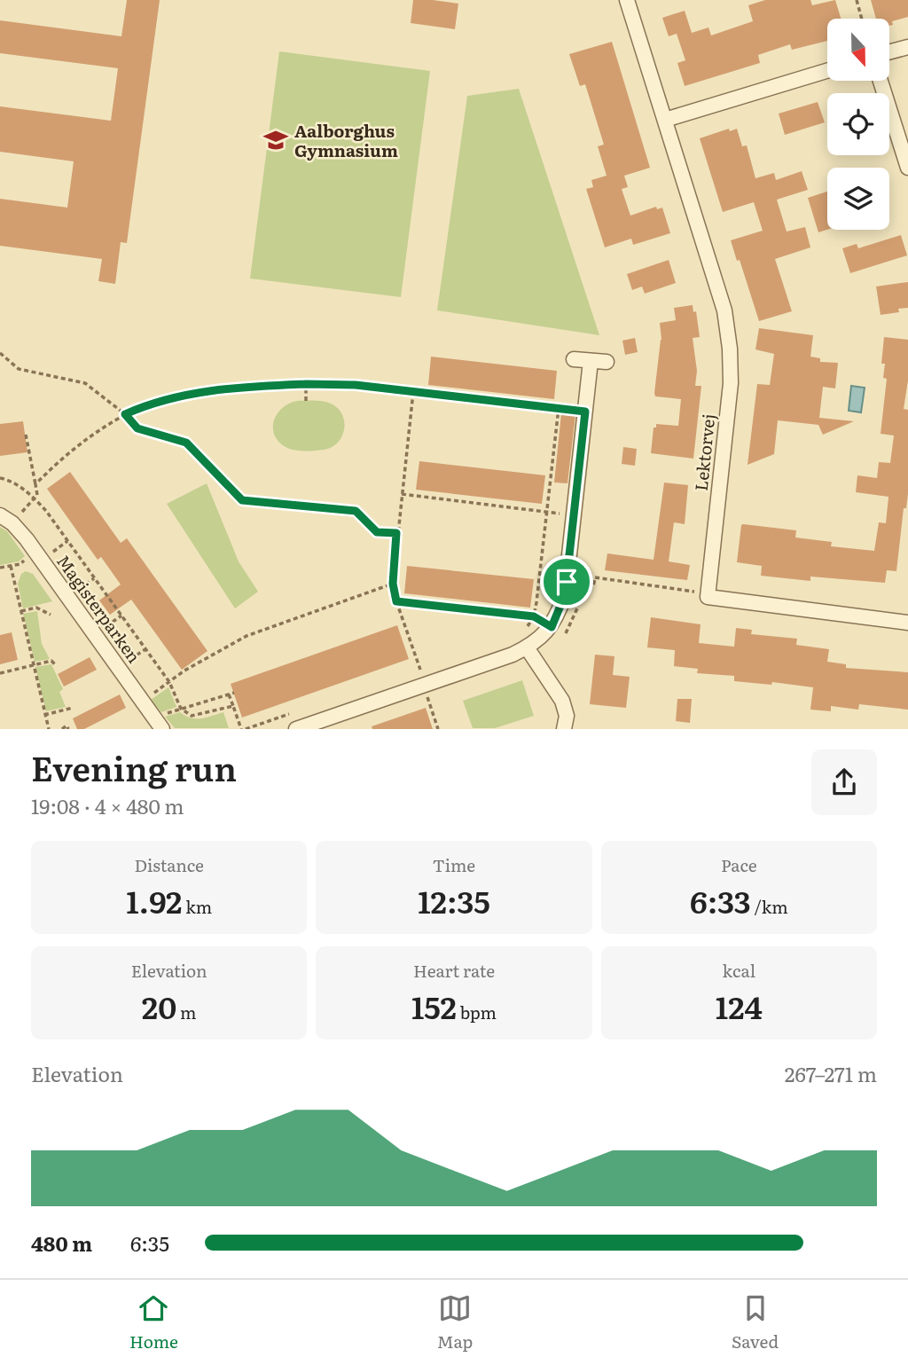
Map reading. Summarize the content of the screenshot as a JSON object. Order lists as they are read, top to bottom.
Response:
{
  "streets": {
    "street": ["Lektorvej", "Magisterparken"]
  },
  "places": {
    "school or university": ["Aalborghus Gymnasium"]
  },
  "north": "bottom",
  "page": {
    "heading": ["Evening run", "19:08 · 4 × 480 m"],
    "stats": [
      ["Distance", "1.92 km"],
      ["Time", "12:35"],
      ["Pace", "6:33 /km"],
      ["Elevation", "20 m"],
      ["Heart rate", "152 bpm"],
      ["kcal", "124"]
    ],
    "chart": ["Elevation", "267–271 m"],
    "list": [
      {
        "name": "480 m",
        "note": "6:35"
      }
    ],
    "tabs": ["Home", "Map", "Saved"]
  }
}
